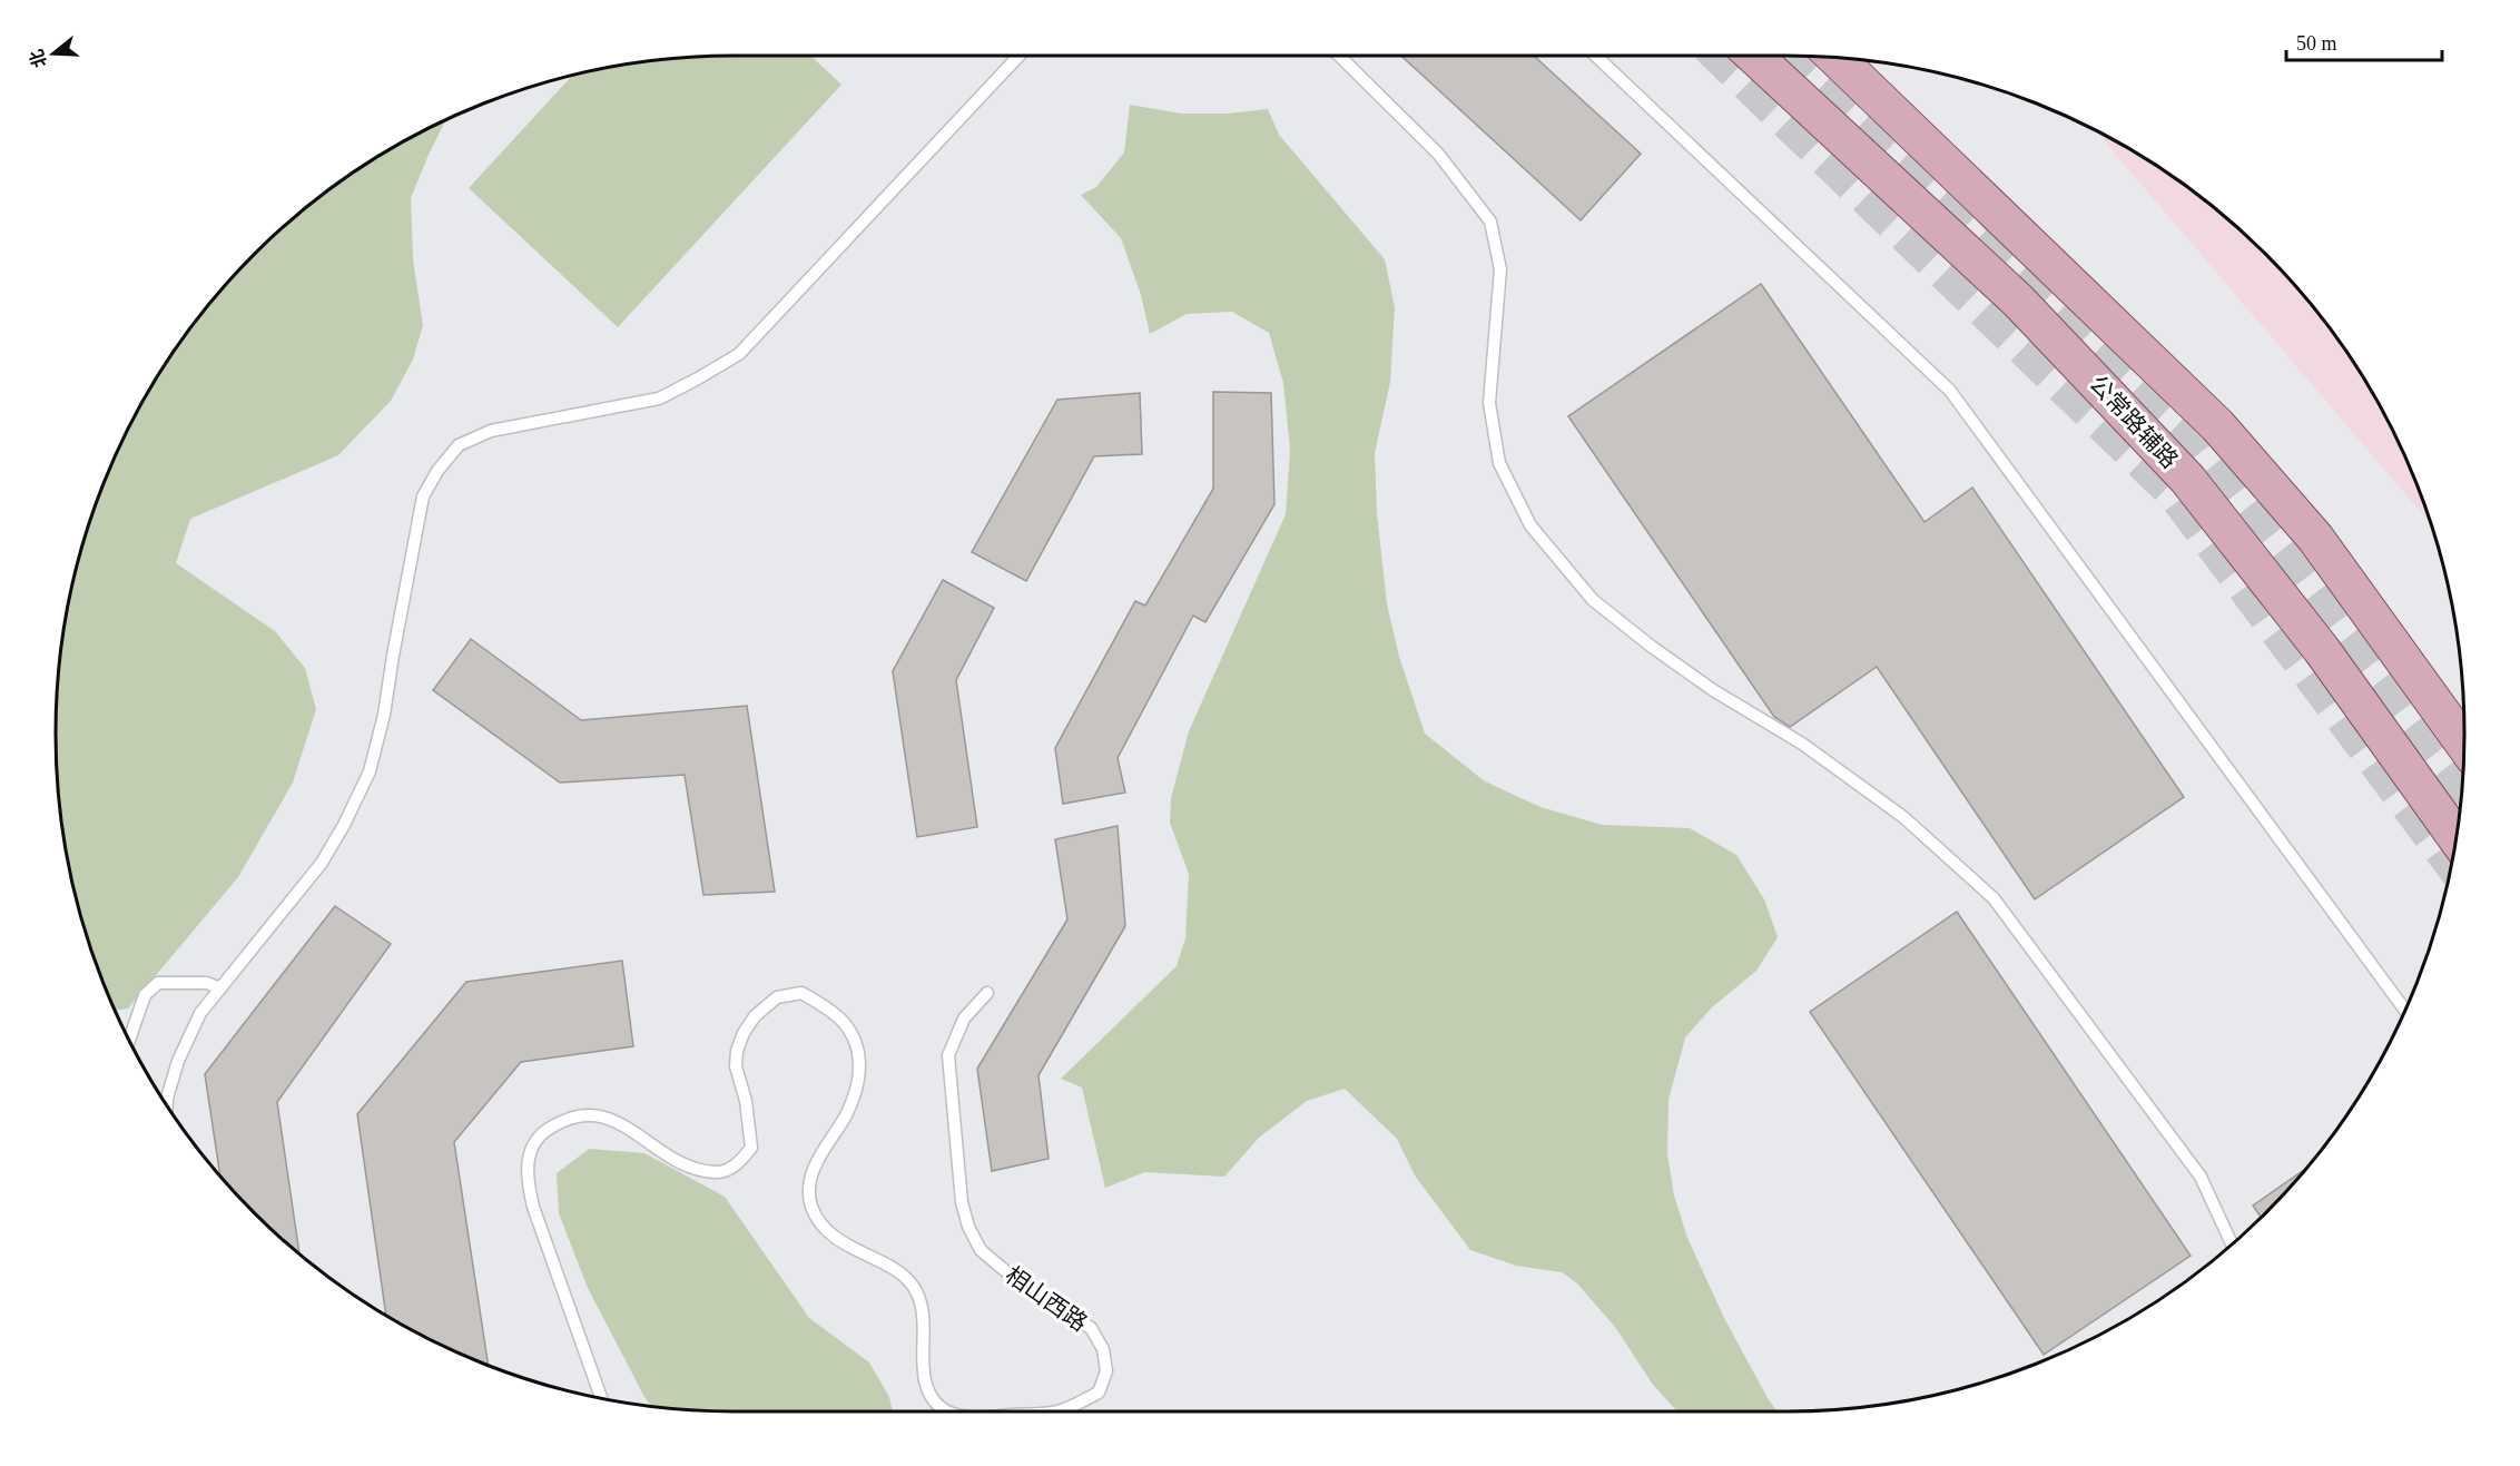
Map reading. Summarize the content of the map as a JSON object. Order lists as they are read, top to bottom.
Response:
{
  "streets": {
    "main road": ["公常路辅路"],
    "lane": ["相山西路"]
  },
  "scale_bar": "50 m",
  "north": "left"
}
